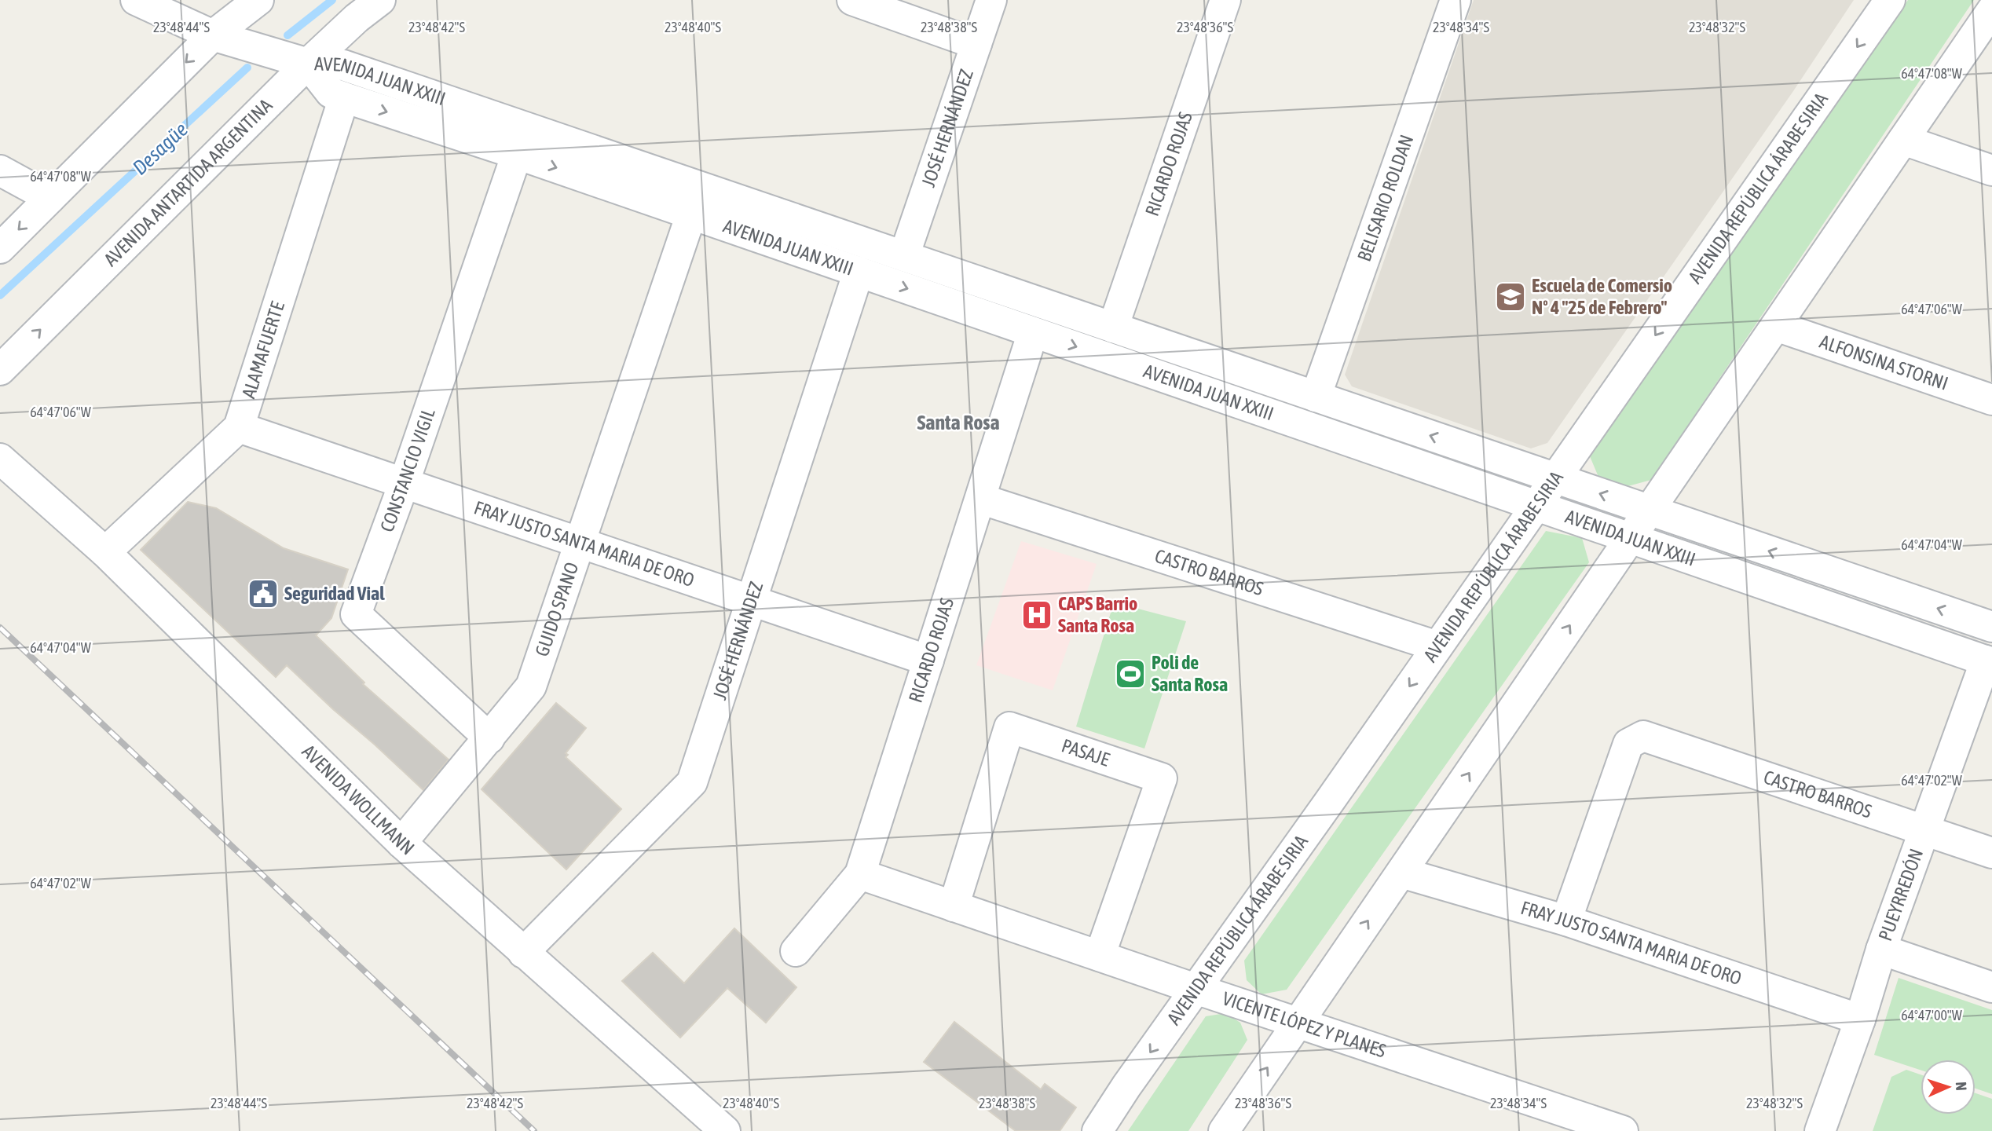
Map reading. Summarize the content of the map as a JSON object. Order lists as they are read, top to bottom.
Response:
{
  "streets": {
    "street": [
      "AVENIDA JUAN XXIII",
      "JOSÉ HERNÁNDEZ",
      "RICARDO ROJAS",
      "AVENIDA ANTARTIDA ARGENTINA",
      "AVENIDA REPÚBLICA ÁRABE SIRIA",
      "BELISARIO ROLDAN",
      "ALAMAFUERTE",
      "ALFONSINA STORNI",
      "CONSTANCIO VIGIL",
      "FRAY JUSTO SANTA MARIA DE ORO",
      "CASTRO BARROS",
      "GUIDO SPANO",
      "PASAJE",
      "AVENIDA WOLLMANN",
      "PUEYRREDÓN",
      "VICENTE LÓPEZ Y PLANES"
    ]
  },
  "crossings": [
    ["AVENIDA JUAN XXIII", "JOSÉ HERNÁNDEZ"],
    ["AVENIDA JUAN XXIII", "RICARDO ROJAS"],
    ["AVENIDA JUAN XXIII", "AVENIDA ANTARTIDA ARGENTINA"],
    ["AVENIDA JUAN XXIII", "AVENIDA REPÚBLICA ÁRABE SIRIA"],
    ["AVENIDA JUAN XXIII", "BELISARIO ROLDAN"],
    ["AVENIDA JUAN XXIII", "ALAMAFUERTE"],
    ["AVENIDA JUAN XXIII", "CONSTANCIO VIGIL"],
    ["AVENIDA JUAN XXIII", "GUIDO SPANO"],
    ["AVENIDA JUAN XXIII", "PUEYRREDÓN"],
    ["JOSÉ HERNÁNDEZ", "FRAY JUSTO SANTA MARIA DE ORO"],
    ["JOSÉ HERNÁNDEZ", "AVENIDA WOLLMANN"],
    ["RICARDO ROJAS", "FRAY JUSTO SANTA MARIA DE ORO"],
    ["RICARDO ROJAS", "CASTRO BARROS"],
    ["RICARDO ROJAS", "VICENTE LÓPEZ Y PLANES"],
    ["AVENIDA REPÚBLICA ÁRABE SIRIA", "CASTRO BARROS"],
    ["AVENIDA REPÚBLICA ÁRABE SIRIA", "VICENTE LÓPEZ Y PLANES"],
    ["ALAMAFUERTE", "FRAY JUSTO SANTA MARIA DE ORO"],
    ["ALAMAFUERTE", "AVENIDA WOLLMANN"],
    ["CONSTANCIO VIGIL", "FRAY JUSTO SANTA MARIA DE ORO"],
    ["CONSTANCIO VIGIL", "GUIDO SPANO"],
    ["FRAY JUSTO SANTA MARIA DE ORO", "CASTRO BARROS"],
    ["FRAY JUSTO SANTA MARIA DE ORO", "GUIDO SPANO"],
    ["FRAY JUSTO SANTA MARIA DE ORO", "PUEYRREDÓN"],
    ["CASTRO BARROS", "PUEYRREDÓN"],
    ["GUIDO SPANO", "AVENIDA WOLLMANN"],
    ["PASAJE", "VICENTE LÓPEZ Y PLANES"]
  ],
  "districts": ["Santa Rosa"],
  "water": ["Desagüe"],
  "places": {
    "school or university": ["Escuela de Comersio Nº 4 \"25 de Febrero\""],
    "public building": ["Seguridad Vial"],
    "hospital": ["CAPS Barrio Santa Rosa"],
    "sports": ["Poli de Santa Rosa"]
  },
  "north": "right",
  "coordinates": [
    "23°48'44\"S",
    "23°48'40\"S",
    "23°48'38\"S",
    "23°48'36\"S",
    "23°48'32\"S",
    "23°48'42\"S",
    "23°48'34\"S",
    "64°47'08\"W",
    "64°47'06\"W",
    "64°47'04\"W",
    "64°47'02\"W",
    "64°47'00\"W"
  ]
}
